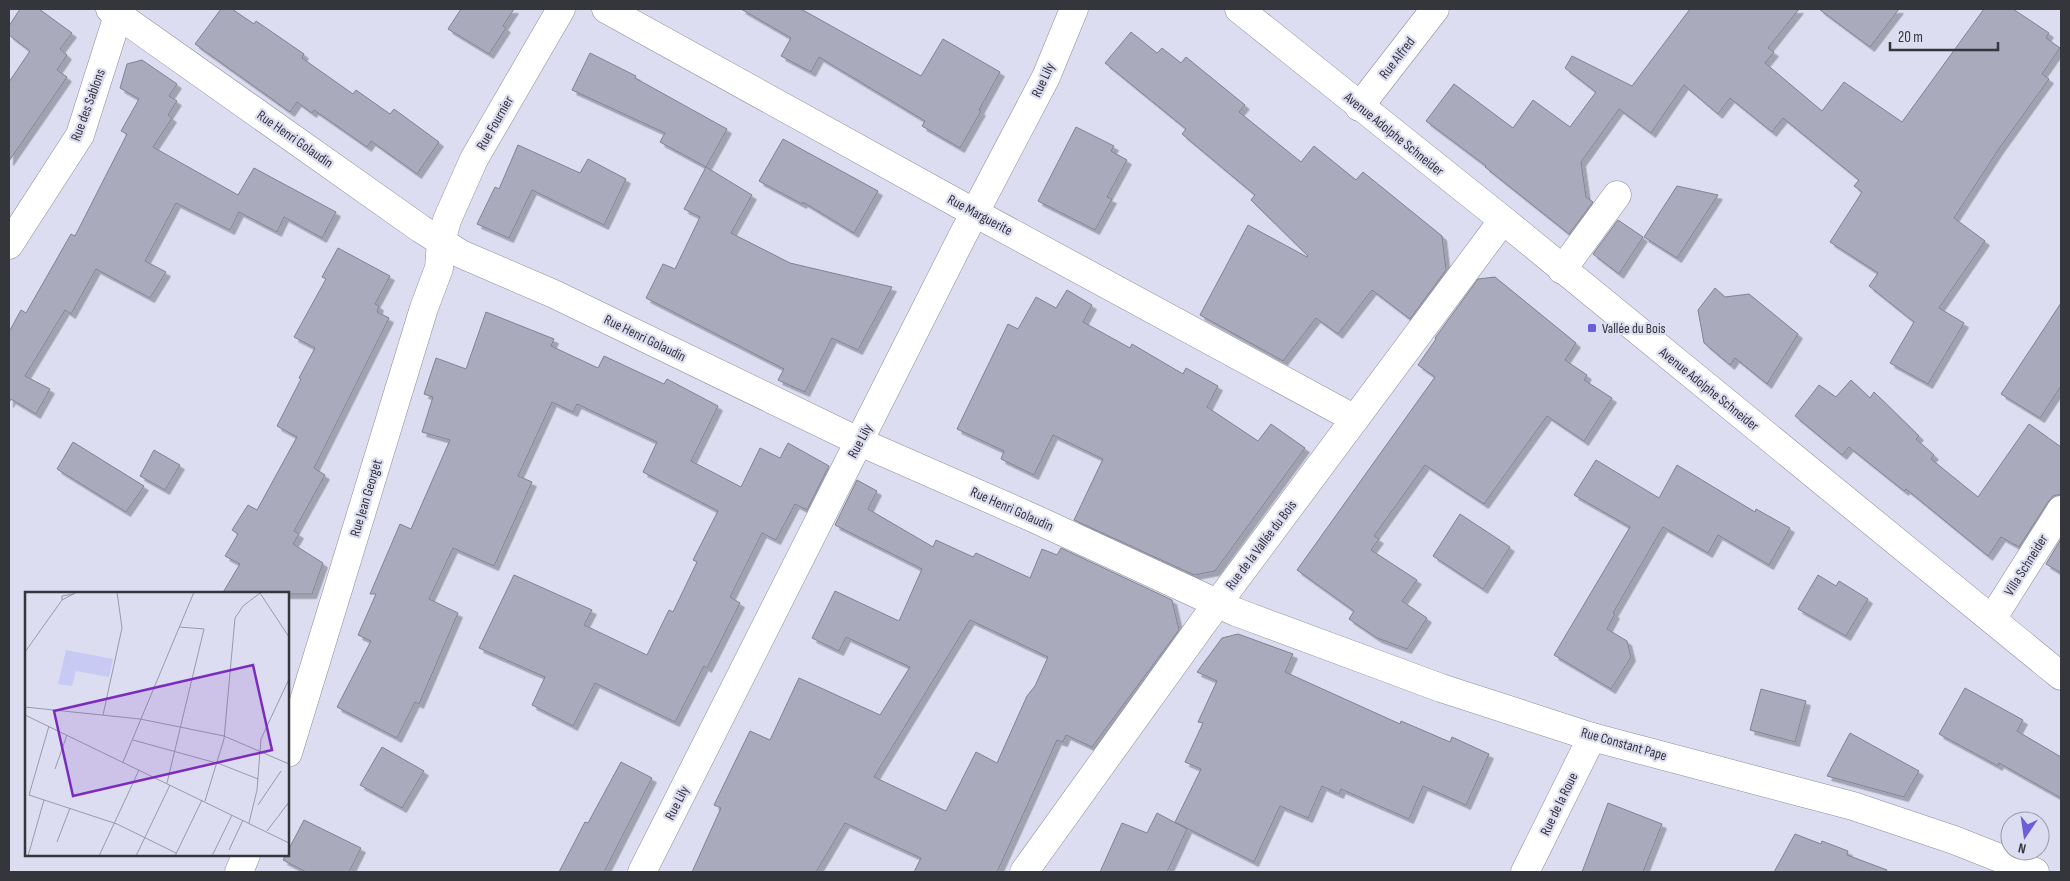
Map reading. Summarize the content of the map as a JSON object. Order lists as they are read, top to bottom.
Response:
{
  "streets": {
    "street": [
      "Rue Alfred",
      "Rue Lily",
      "Rue des Sablons",
      "Rue Fournier",
      "Avenue Adolphe Schneider",
      "Rue Henri Golaudin",
      "Rue Marguerite",
      "Rue Jean Georget",
      "Rue de la Vallée du Bois",
      "Villa Schneider",
      "Rue Constant Pape",
      "Rue de la Roue"
    ]
  },
  "crossings": [
    ["Rue Alfred", "Avenue Adolphe Schneider"],
    ["Rue Lily", "Rue Henri Golaudin"],
    ["Rue Lily", "Rue Marguerite"],
    ["Rue des Sablons", "Rue Henri Golaudin"],
    ["Rue Fournier", "Rue Henri Golaudin"],
    ["Rue Fournier", "Rue Jean Georget"],
    ["Avenue Adolphe Schneider", "Rue de la Vallée du Bois"],
    ["Avenue Adolphe Schneider", "Villa Schneider"],
    ["Rue Henri Golaudin", "Rue Jean Georget"],
    ["Rue Henri Golaudin", "Rue de la Vallée du Bois"],
    ["Rue Henri Golaudin", "Rue Constant Pape"],
    ["Rue Marguerite", "Rue de la Vallée du Bois"],
    ["Rue de la Vallée du Bois", "Rue Constant Pape"],
    ["Rue Constant Pape", "Rue de la Roue"]
  ],
  "places": {
    "transit": ["Vallée du Bois"]
  },
  "scale_bar": "20 m",
  "north": "bottom"
}
